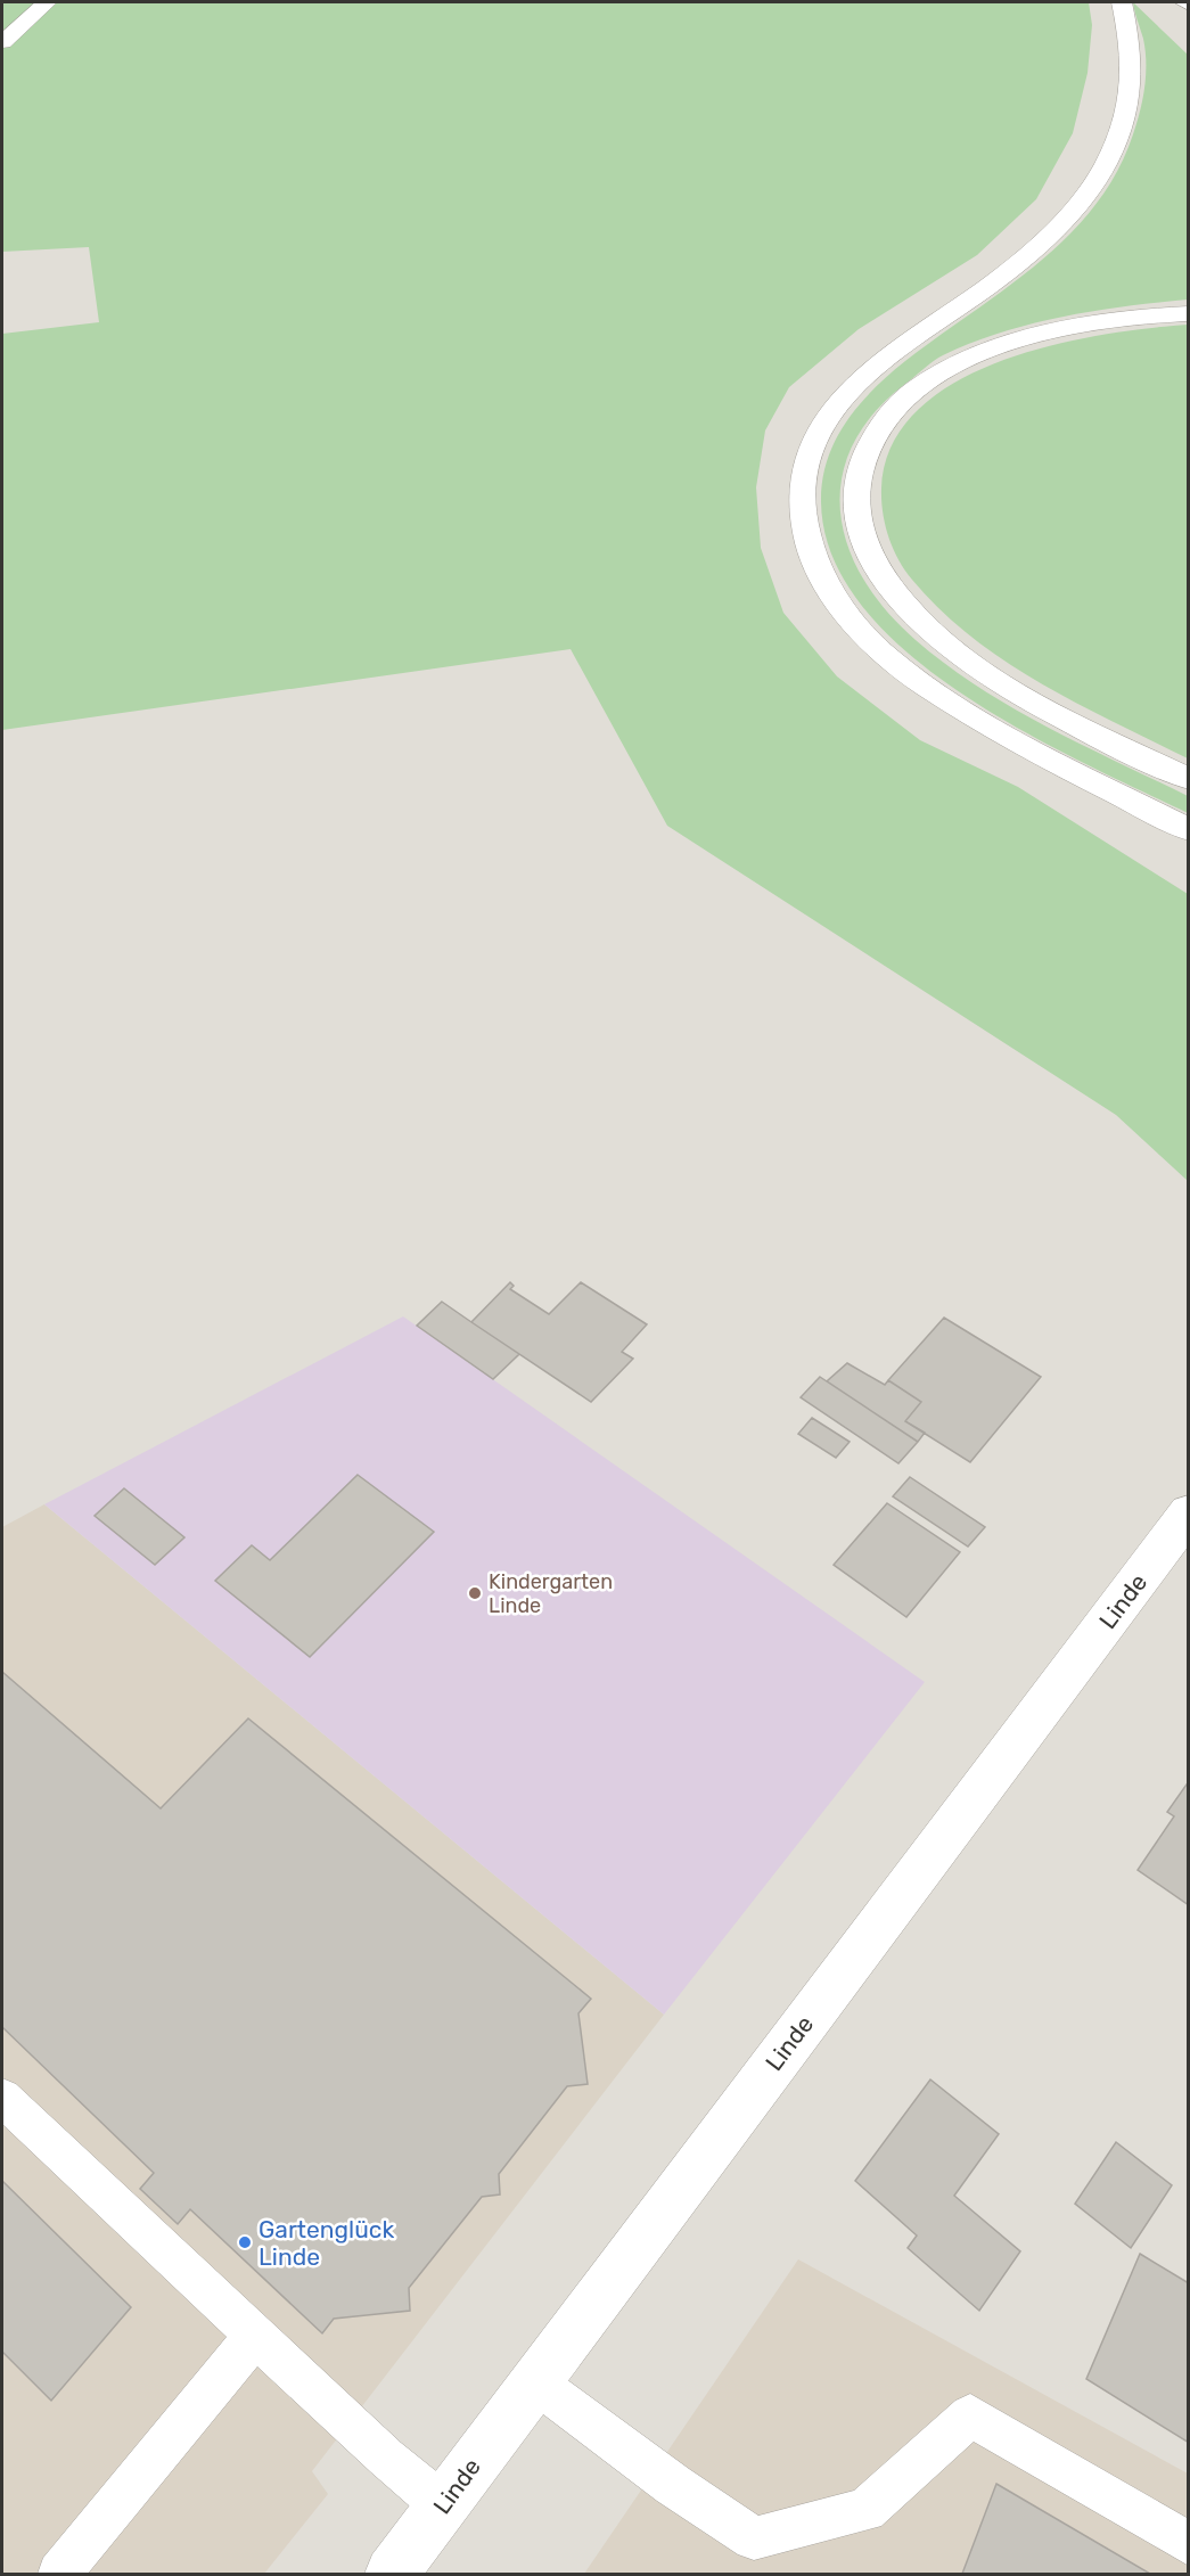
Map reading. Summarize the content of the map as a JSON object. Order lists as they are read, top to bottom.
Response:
{
  "streets": {
    "main road": ["Linde"]
  },
  "places": ["Kindergarten Linde", "Gartenglück Linde"]
}
